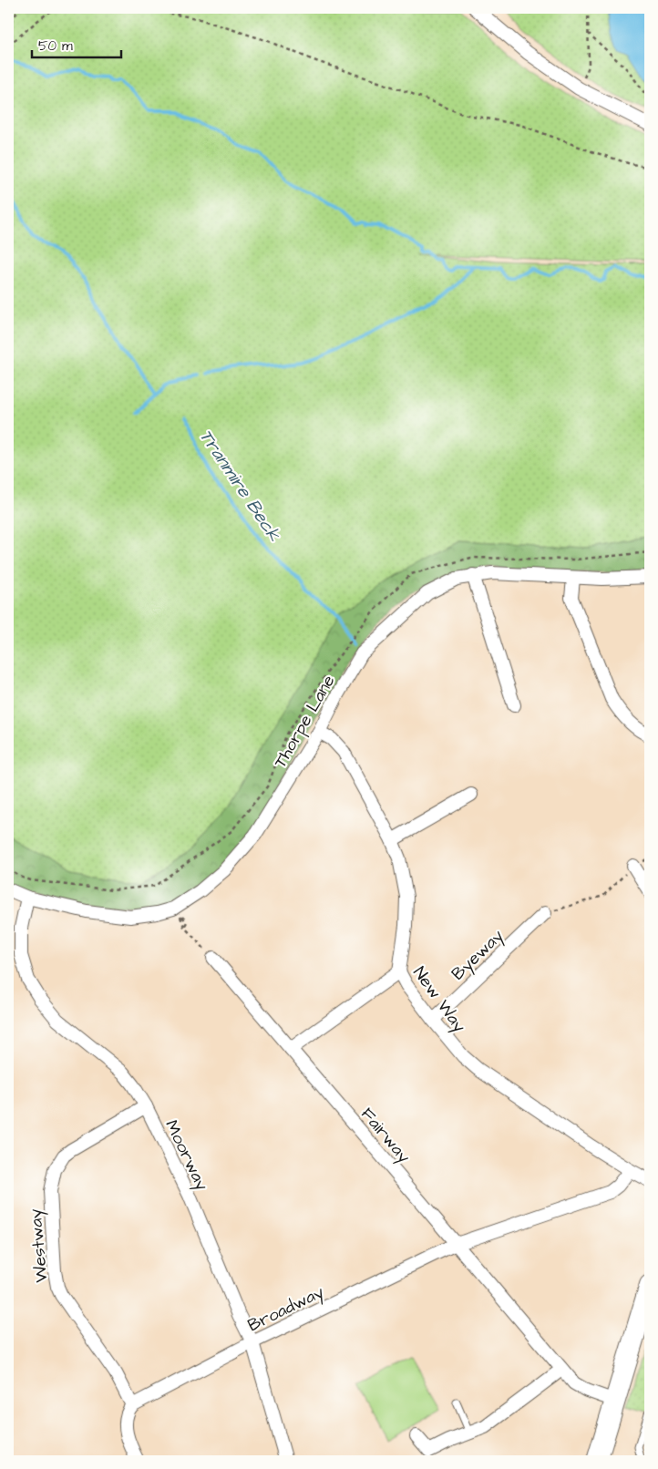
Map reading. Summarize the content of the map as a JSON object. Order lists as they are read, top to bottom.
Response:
{
  "streets": {
    "street": [
      "Thorpe Lane",
      "Byeway",
      "New Way",
      "Fairway",
      "Moorway",
      "Westway",
      "Broadway"
    ]
  },
  "crossings": [
    ["Thorpe Lane", "New Way"],
    ["Thorpe Lane", "Moorway"],
    ["Byeway", "New Way"],
    ["New Way", "Broadway"],
    ["Fairway", "Broadway"],
    ["Moorway", "Westway"],
    ["Moorway", "Broadway"],
    ["Westway", "Broadway"]
  ],
  "water": ["Tranmire Beck"],
  "scale_bar": "50 m"
}
